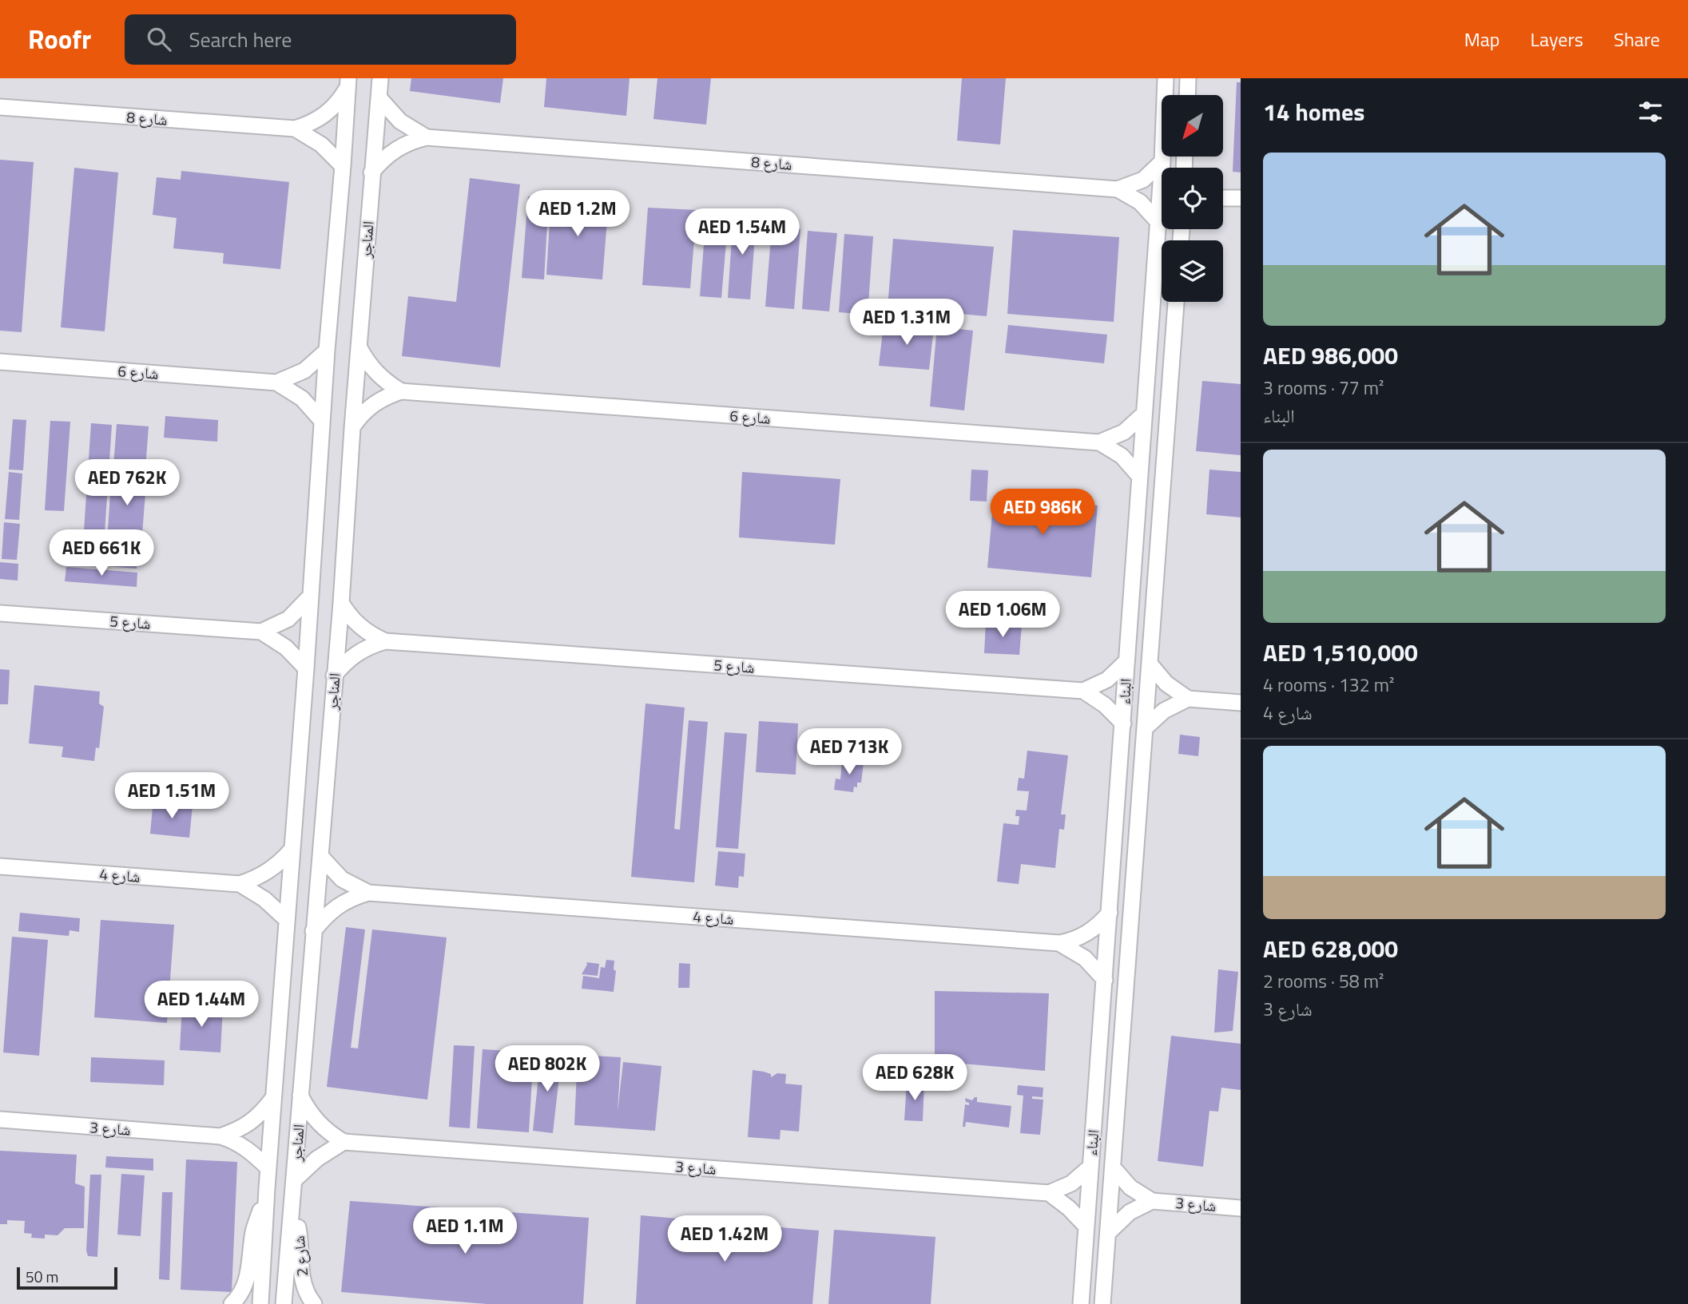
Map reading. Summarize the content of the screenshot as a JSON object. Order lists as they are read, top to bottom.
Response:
{
  "streets": {
    "street": [
      "شارع 8",
      "المناجر",
      "شارع 6",
      "شارع 5",
      "البناء",
      "شارع 4",
      "شارع 3",
      "شارع 2"
    ]
  },
  "crossings": [
    ["شارع 8", "المناجر"],
    ["شارع 8", "البناء"],
    ["المناجر", "شارع 6"],
    ["المناجر", "شارع 5"],
    ["المناجر", "شارع 4"],
    ["المناجر", "شارع 3"],
    ["المناجر", "شارع 2"],
    ["شارع 6", "البناء"],
    ["شارع 5", "البناء"],
    ["البناء", "شارع 4"],
    ["البناء", "شارع 3"]
  ],
  "scale_bar": "50 m",
  "north": "bottom left",
  "page": {
    "header": "Roofr",
    "search": "Search here",
    "nav": ["Map", "Layers", "Share"],
    "heading": "14 homes",
    "list": [
      {
        "name": "AED 986,000",
        "note": "3 rooms · 77 m² · البناء"
      },
      {
        "name": "AED 1,510,000",
        "note": "4 rooms · 132 m² · شارع 4"
      },
      {
        "name": "AED 628,000",
        "note": "2 rooms · 58 m² · شارع 3"
      }
    ],
    "price": [
      "AED 1.2M",
      "AED 1.54M",
      "AED 1.31M",
      "AED 762K",
      "AED 986K",
      "AED 661K",
      "AED 1.06M",
      "AED 713K",
      "AED 1.51M",
      "AED 1.44M",
      "AED 802K",
      "AED 628K",
      "AED 1.1M",
      "AED 1.42M"
    ],
    "scale": "50 m"
  }
}
